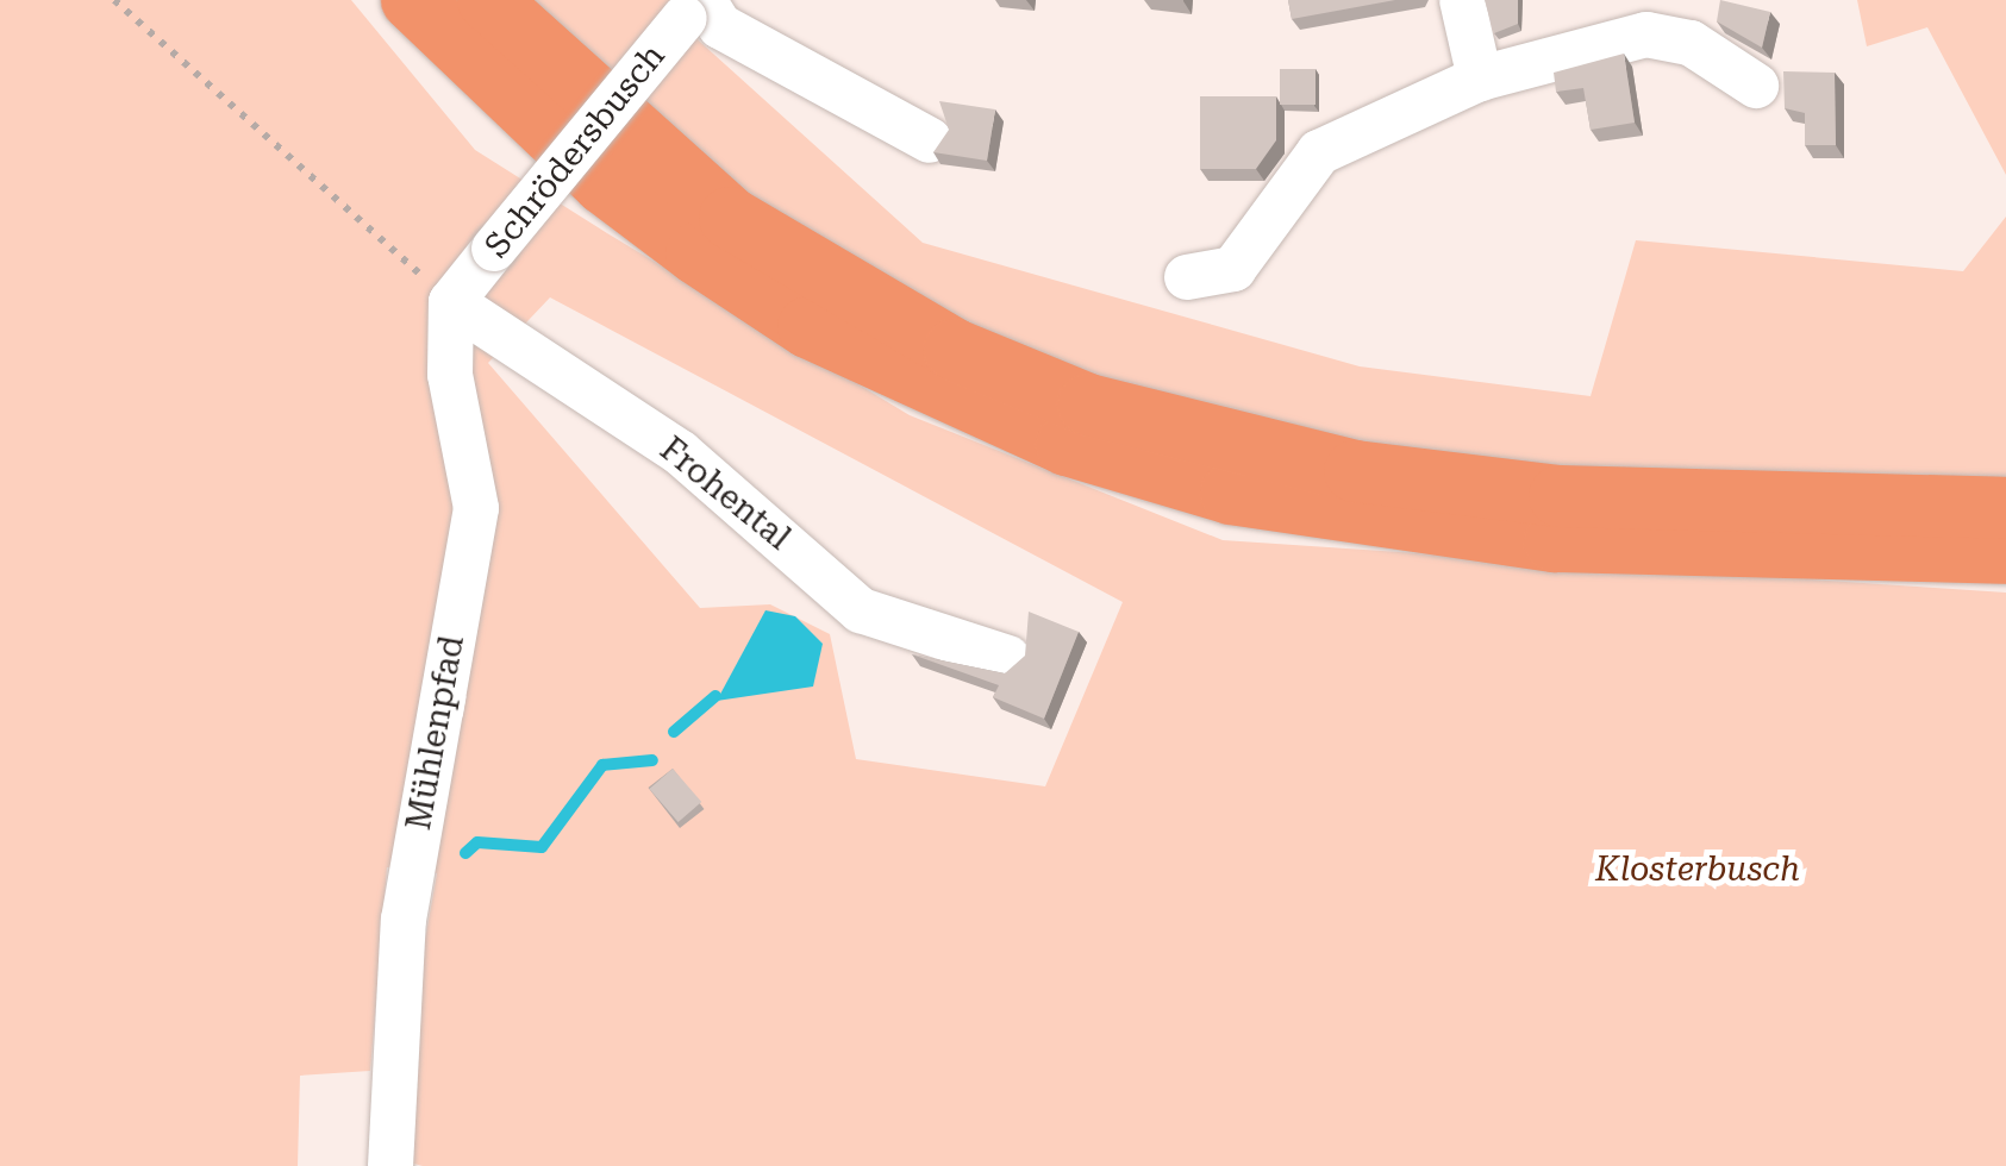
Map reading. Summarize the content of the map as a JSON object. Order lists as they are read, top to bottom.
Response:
{
  "streets": {
    "street": ["Schrödersbusch", "Frohental", "Mühlenpfad"]
  },
  "crossings": [
    ["Schrödersbusch", "Frohental"],
    ["Schrödersbusch", "Mühlenpfad"],
    ["Frohental", "Mühlenpfad"]
  ],
  "parks": ["Klosterbusch"]
}
